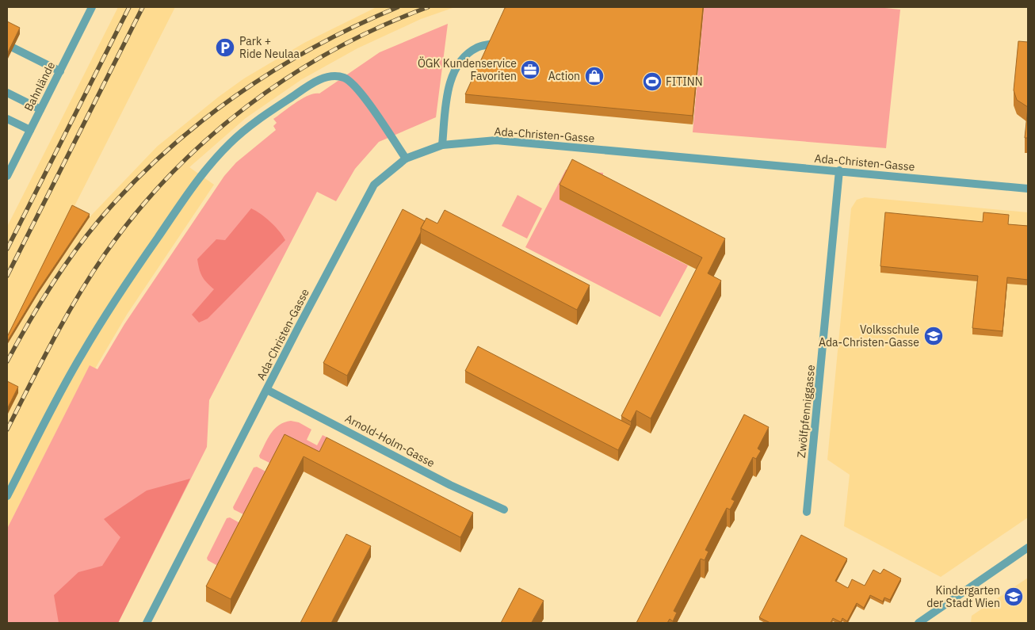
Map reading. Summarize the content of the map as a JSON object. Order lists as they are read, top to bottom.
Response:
{
  "streets": {
    "street": [
      "Bahnlände",
      "Ada-Christen-Gasse",
      "Zwölfpfenniggasse",
      "Arnold-Holm-Gasse"
    ]
  },
  "crossings": [
    ["Ada-Christen-Gasse", "Zwölfpfenniggasse"],
    ["Ada-Christen-Gasse", "Arnold-Holm-Gasse"]
  ],
  "places": {
    "parking": ["Park + Ride Neulaa"],
    "office": ["ÖGK Kundenservice Favoriten"],
    "shop": ["Action"],
    "sports": ["FITINN"],
    "school or university": ["Volksschule Ada-Christen-Gasse", "Kindergarten der Stadt Wien"]
  }
}
